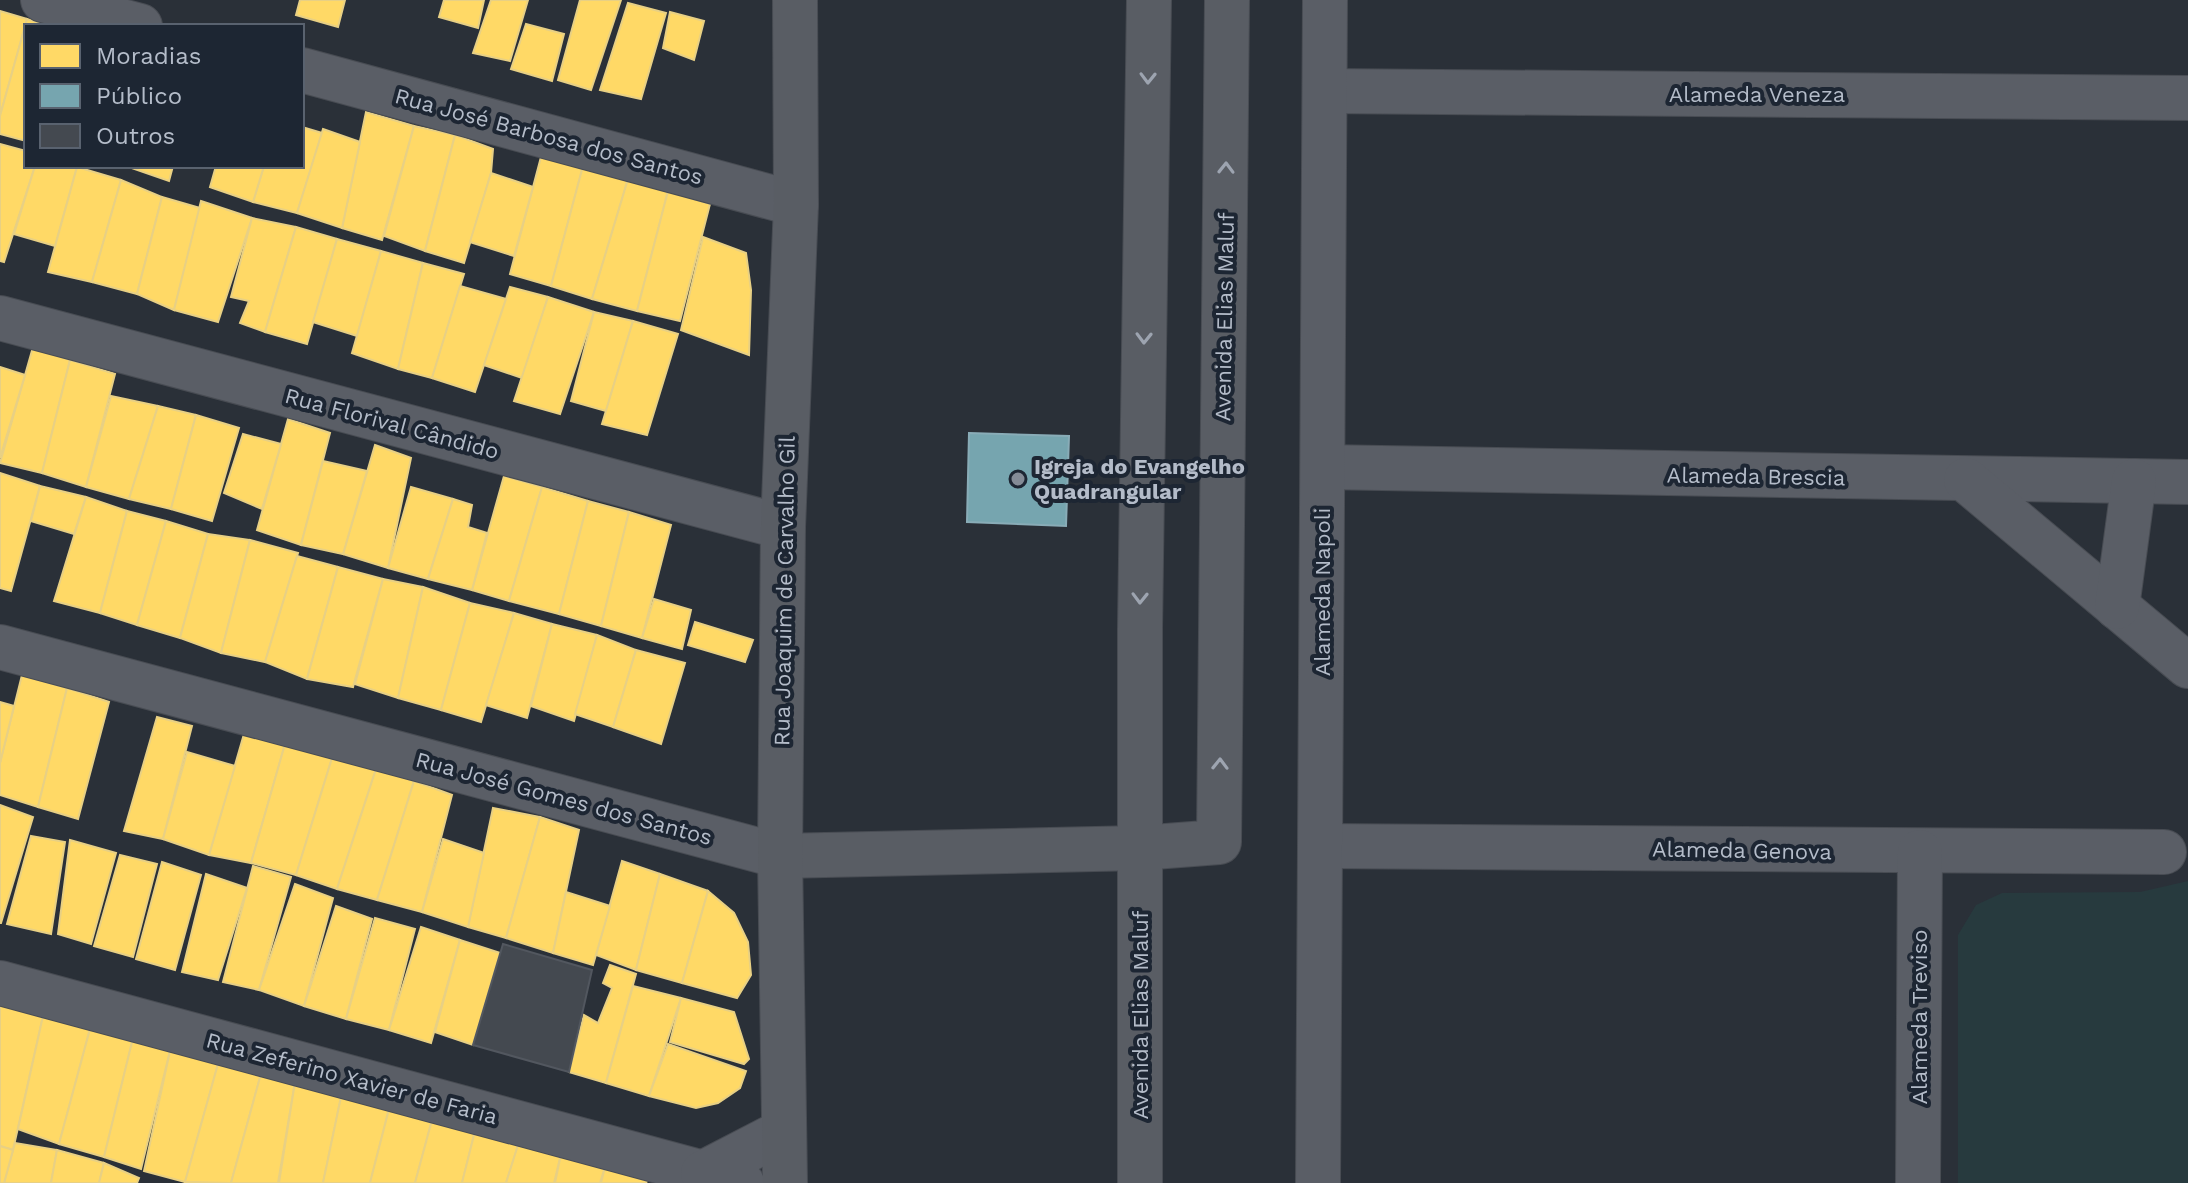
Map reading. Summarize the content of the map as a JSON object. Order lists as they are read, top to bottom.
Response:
{
  "streets": {
    "street": [
      "Alameda Veneza",
      "Rua José Barbosa dos Santos",
      "Avenida Elias Maluf",
      "Rua Florival Cândido",
      "Alameda Brescia",
      "Rua Joaquim de Carvalho Gil",
      "Alameda Napoli",
      "Rua José Gomes dos Santos",
      "Alameda Genova",
      "Alameda Treviso",
      "Rua Zeferino Xavier de Faria"
    ]
  },
  "crossings": [
    ["Alameda Veneza", "Alameda Napoli"],
    ["Rua José Barbosa dos Santos", "Rua Joaquim de Carvalho Gil"],
    ["Avenida Elias Maluf", "Rua José Gomes dos Santos"],
    ["Rua Florival Cândido", "Rua Joaquim de Carvalho Gil"],
    ["Alameda Brescia", "Alameda Napoli"],
    ["Rua Joaquim de Carvalho Gil", "Rua José Gomes dos Santos"],
    ["Rua Joaquim de Carvalho Gil", "Rua Zeferino Xavier de Faria"],
    ["Alameda Napoli", "Alameda Genova"],
    ["Alameda Genova", "Alameda Treviso"]
  ],
  "places": ["Igreja do Evangelho Quadrangular"],
  "legend": ["Moradias", "Público", "Outros"]
}
